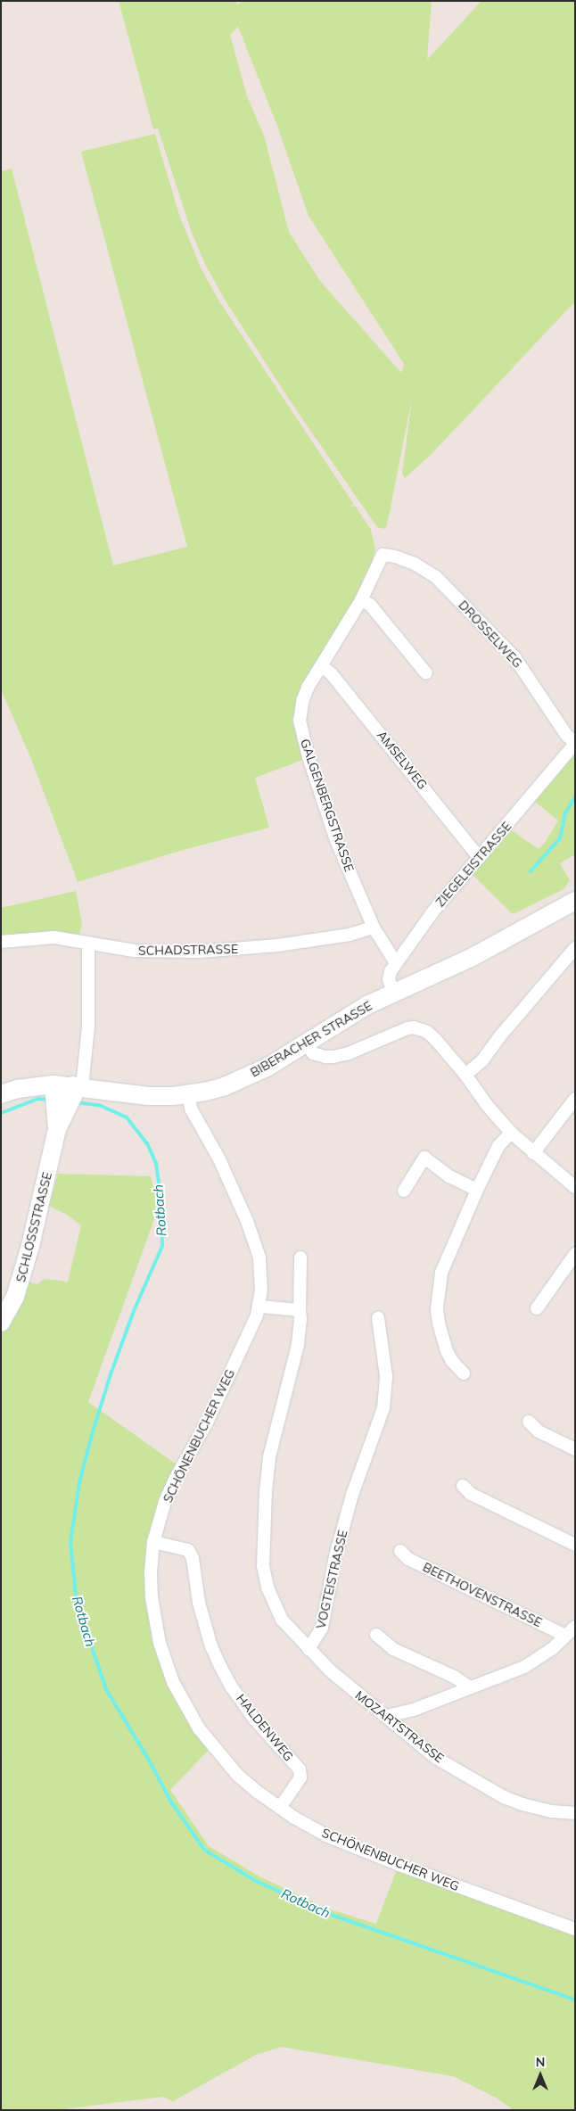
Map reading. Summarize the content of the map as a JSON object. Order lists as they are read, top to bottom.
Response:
{
  "streets": {
    "street": [
      "DROSSELWEG",
      "AMSELWEG",
      "GALGENBERGSTRASSE",
      "ZIEGELEISTRASSE",
      "SCHADSTRASSE",
      "BIBERACHER STRASSE",
      "SCHLOSSSTRASSE",
      "SCHÖNENBUCHER WEG",
      "VOGTEISTRASSE",
      "BEETHOVENSTRASSE",
      "MOZARTSTRASSE",
      "HALDENWEG"
    ]
  },
  "crossings": [
    ["DROSSELWEG", "GALGENBERGSTRASSE"],
    ["DROSSELWEG", "ZIEGELEISTRASSE"],
    ["AMSELWEG", "GALGENBERGSTRASSE"],
    ["AMSELWEG", "ZIEGELEISTRASSE"],
    ["GALGENBERGSTRASSE", "ZIEGELEISTRASSE"],
    ["GALGENBERGSTRASSE", "SCHADSTRASSE"],
    ["ZIEGELEISTRASSE", "BIBERACHER STRASSE"],
    ["BIBERACHER STRASSE", "SCHLOSSSTRASSE"],
    ["BIBERACHER STRASSE", "SCHÖNENBUCHER WEG"],
    ["SCHÖNENBUCHER WEG", "HALDENWEG"],
    ["VOGTEISTRASSE", "MOZARTSTRASSE"]
  ],
  "water": ["Rotbach"],
  "north": "top"
}
